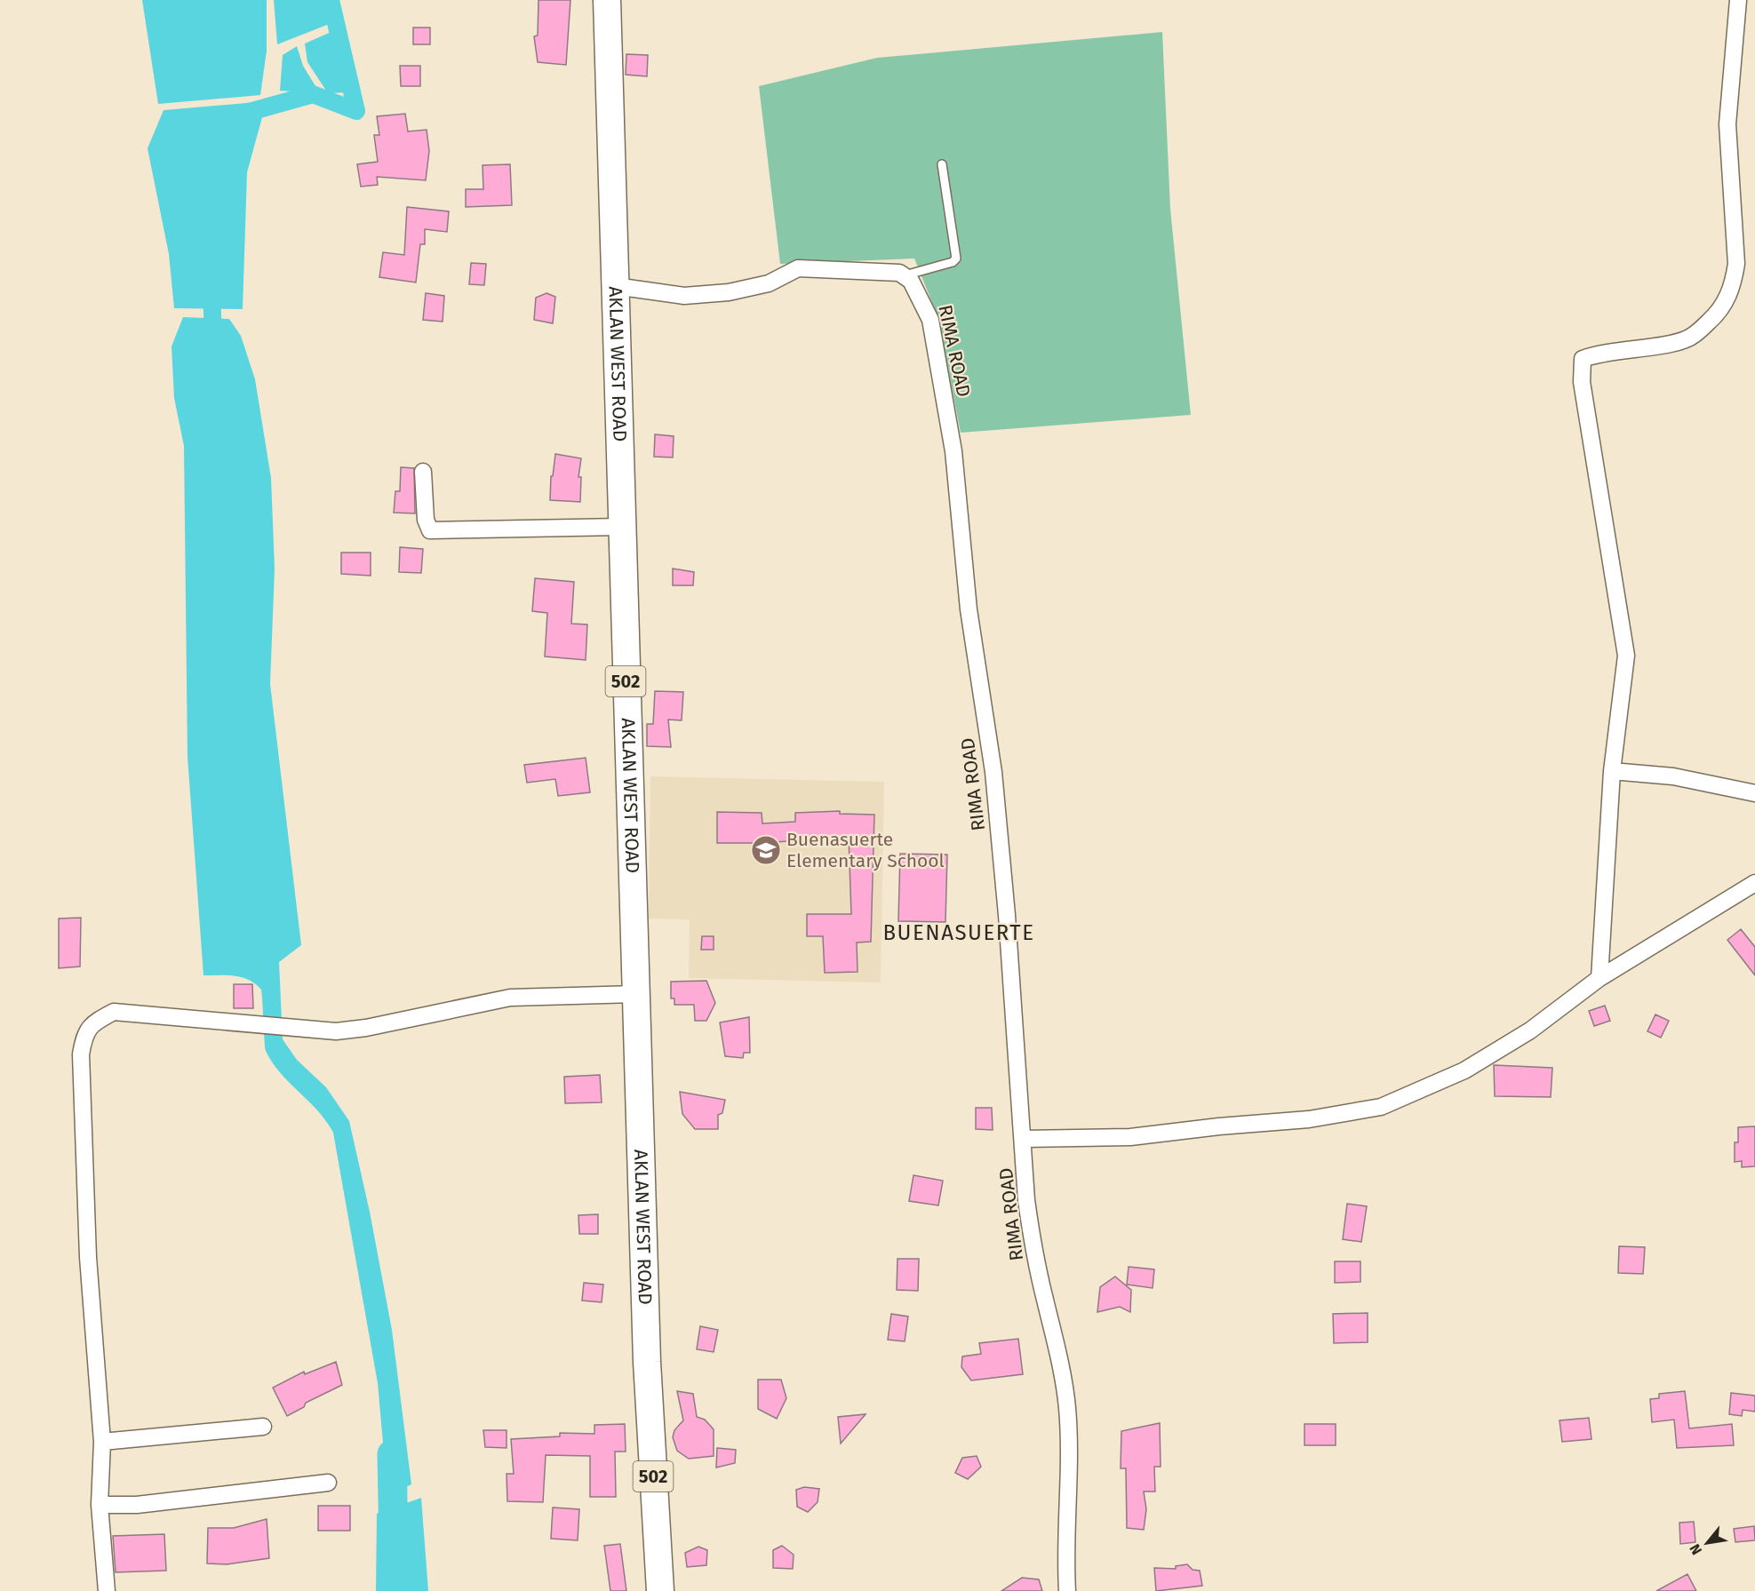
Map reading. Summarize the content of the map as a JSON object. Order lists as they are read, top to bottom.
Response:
{
  "streets": {
    "main road": ["AKLAN WEST ROAD", "502"],
    "street": ["RIMA ROAD"]
  },
  "districts": ["BUENASUERTE"],
  "places": {
    "school or university": ["Buenasuerte Elementary School"]
  },
  "north": "bottom left"
}
